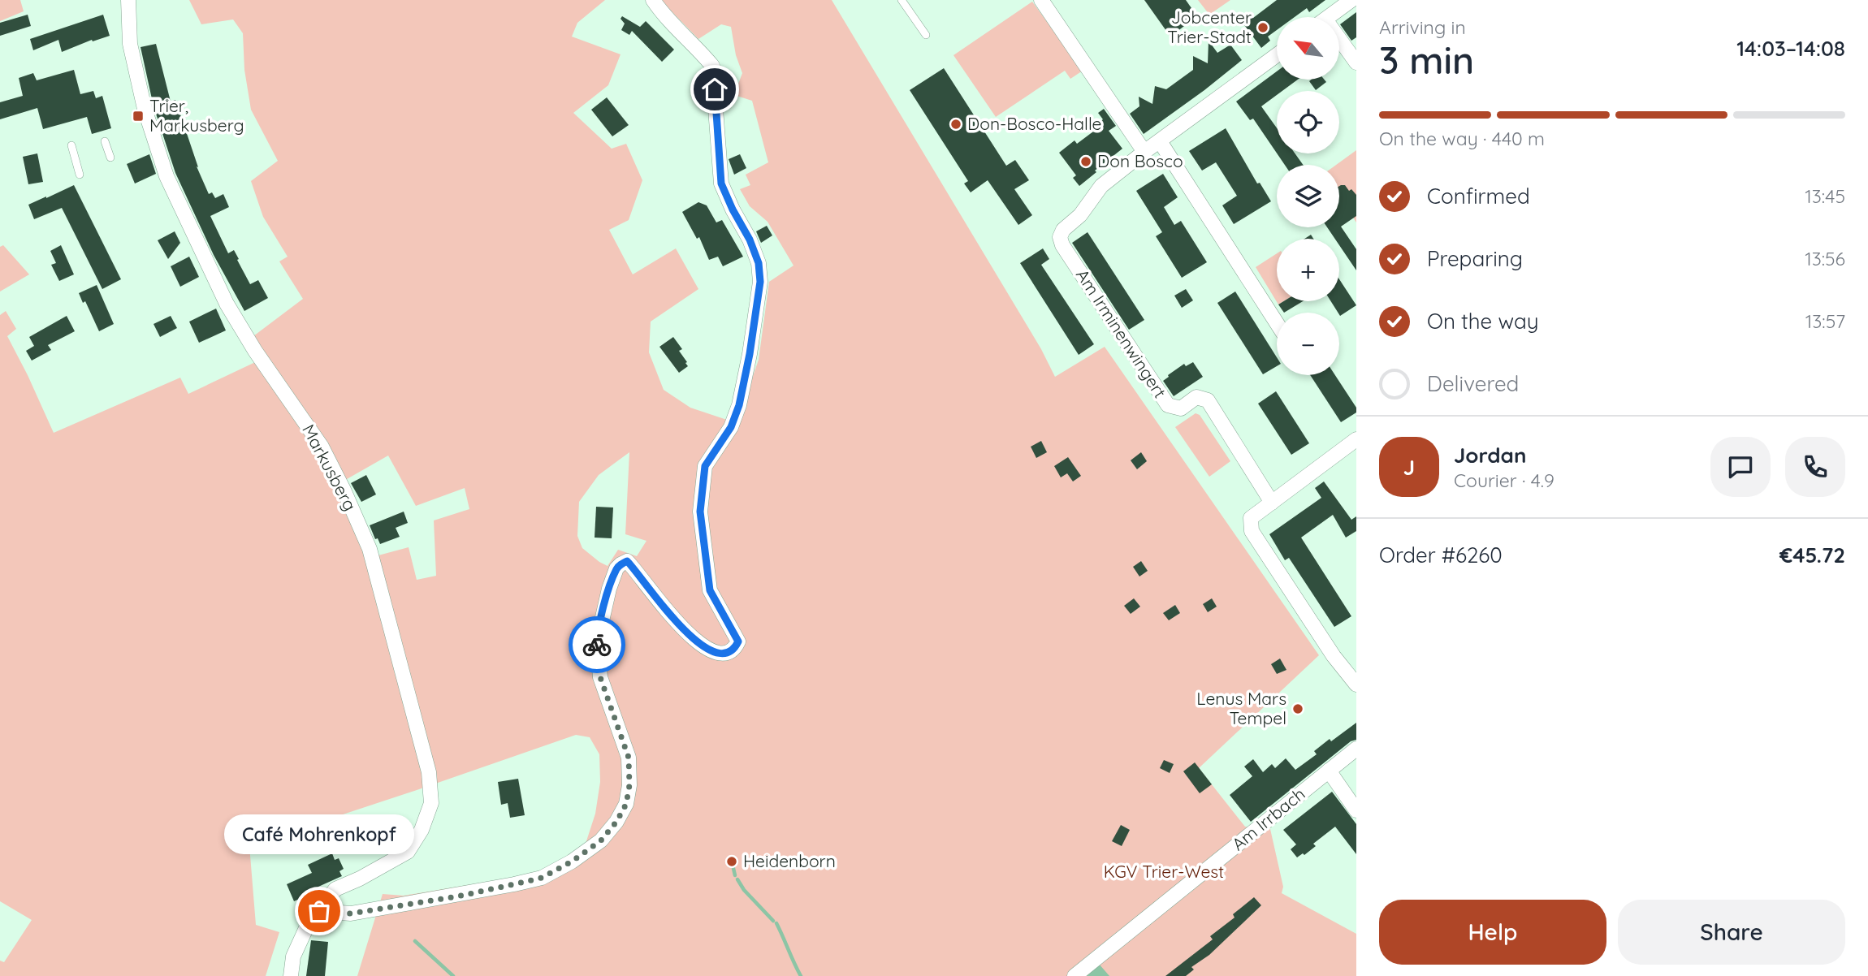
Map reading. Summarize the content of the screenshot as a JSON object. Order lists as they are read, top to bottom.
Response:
{
  "streets": {
    "street": ["Am Irminenwingert", "Markusberg", "Am Irrbach"]
  },
  "parks": ["KGV Trier-West"],
  "places": {
    "other": [
      "Jobcenter Trier-Stadt",
      "Don-Bosco-Halle",
      "Don Bosco",
      "Lenus Mars Tempel",
      "Heidenborn",
      "Café Mohrenkopf"
    ],
    "transit": ["Trier, Markusberg"]
  },
  "north": "top left",
  "page": {
    "heading": ["3 min", "Arriving in", "14:03–14:08"],
    "panel": [
      "Jordan",
      "Courier · 4.9",
      "Order #6260",
      "€45.72"
    ],
    "map_buttons": ["+", "−"],
    "bar": "On the way · 440 m",
    "list": [
      ["Confirmed", "13:45"],
      ["Preparing", "13:56"],
      ["On the way", "13:57"],
      "Delivered"
    ],
    "round": "J",
    "bubble": "Café Mohrenkopf",
    "buttons": ["Help", "Share"]
  }
}
